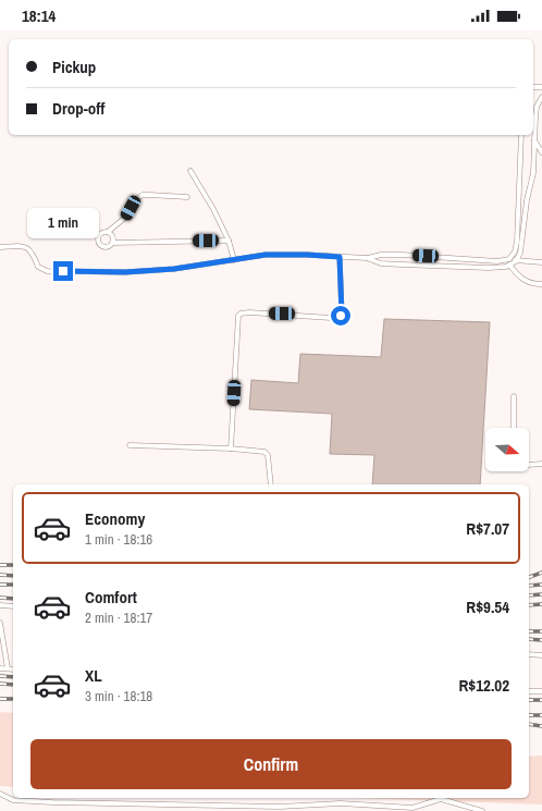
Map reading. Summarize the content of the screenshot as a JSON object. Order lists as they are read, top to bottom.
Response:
{
  "north": "right",
  "page": {
    "status": "18:14",
    "banner": ["Pickup", "Drop-off"],
    "bubble": "1 min",
    "list": [
      {
        "name": "Economy",
        "note": "1 min · 18:16",
        "value": "R$7.07"
      },
      {
        "name": "Comfort",
        "note": "2 min · 18:17",
        "value": "R$9.54"
      },
      {
        "name": "XL",
        "note": "3 min · 18:18",
        "value": "R$12.02"
      }
    ],
    "buttons": "Confirm"
  }
}
